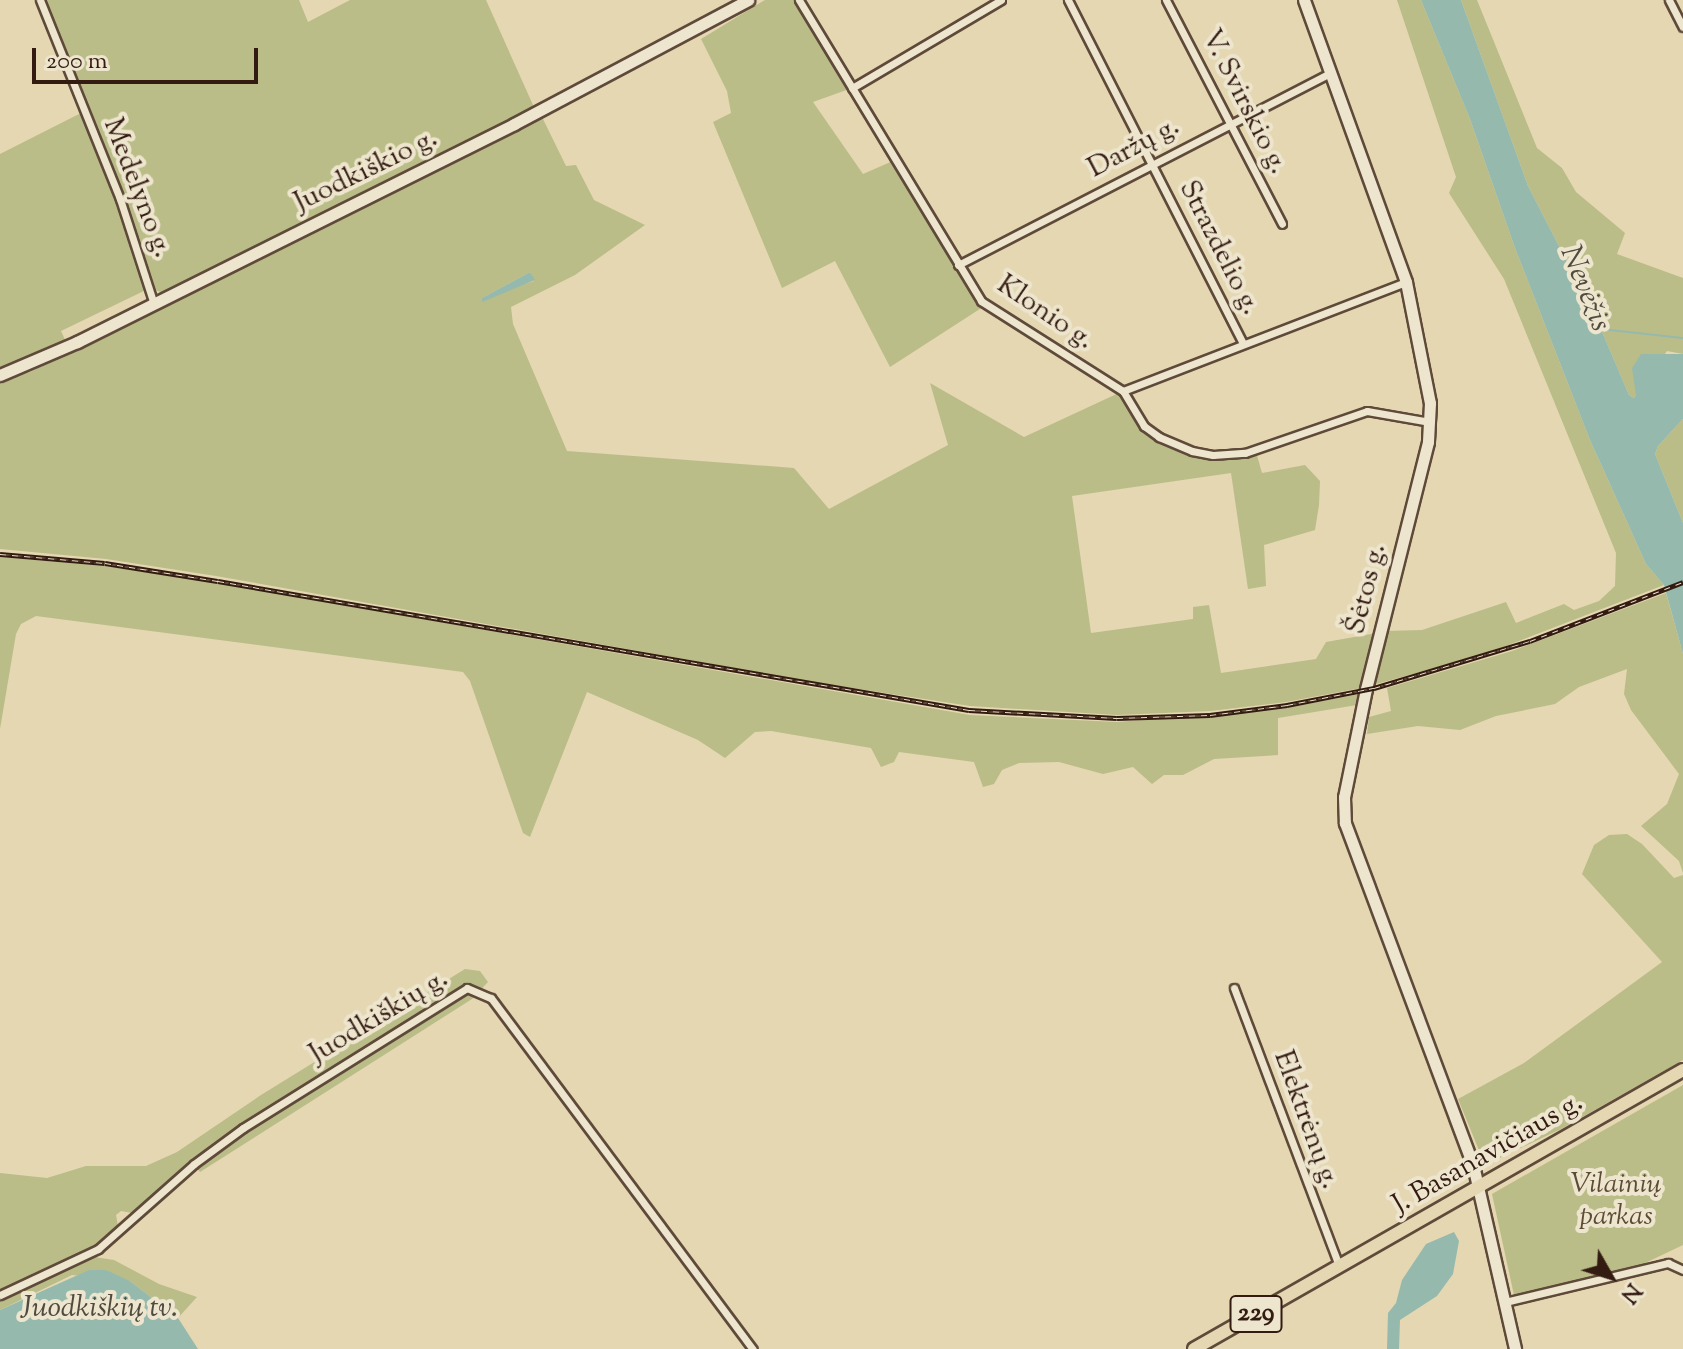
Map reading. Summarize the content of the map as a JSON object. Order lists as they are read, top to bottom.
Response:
{
  "streets": {
    "main road": [
      "Juodkiškio g.",
      "Šėtos g.",
      "J. Basanavičiaus g.",
      "229"
    ],
    "street": [
      "V. Svirskio g.",
      "Daržų g.",
      "Medelyno g.",
      "Strazdelio g.",
      "Klonio g.",
      "Juodkiškių g.",
      "Elektrėnų g."
    ]
  },
  "crossings": [
    ["V. Svirskio g.", "Daržų g."],
    ["Daržų g.", "Strazdelio g."],
    ["Daržų g.", "Klonio g."],
    ["Daržų g.", "Šėtos g."],
    ["Juodkiškio g.", "Medelyno g."],
    ["Šėtos g.", "J. Basanavičiaus g."],
    ["Elektrėnų g.", "J. Basanavičiaus g."]
  ],
  "water": ["Nevėžis", "Juodkiškių tv."],
  "parks": ["Vilainių parkas"],
  "scale_bar": "200 m",
  "north": "bottom right"
}
